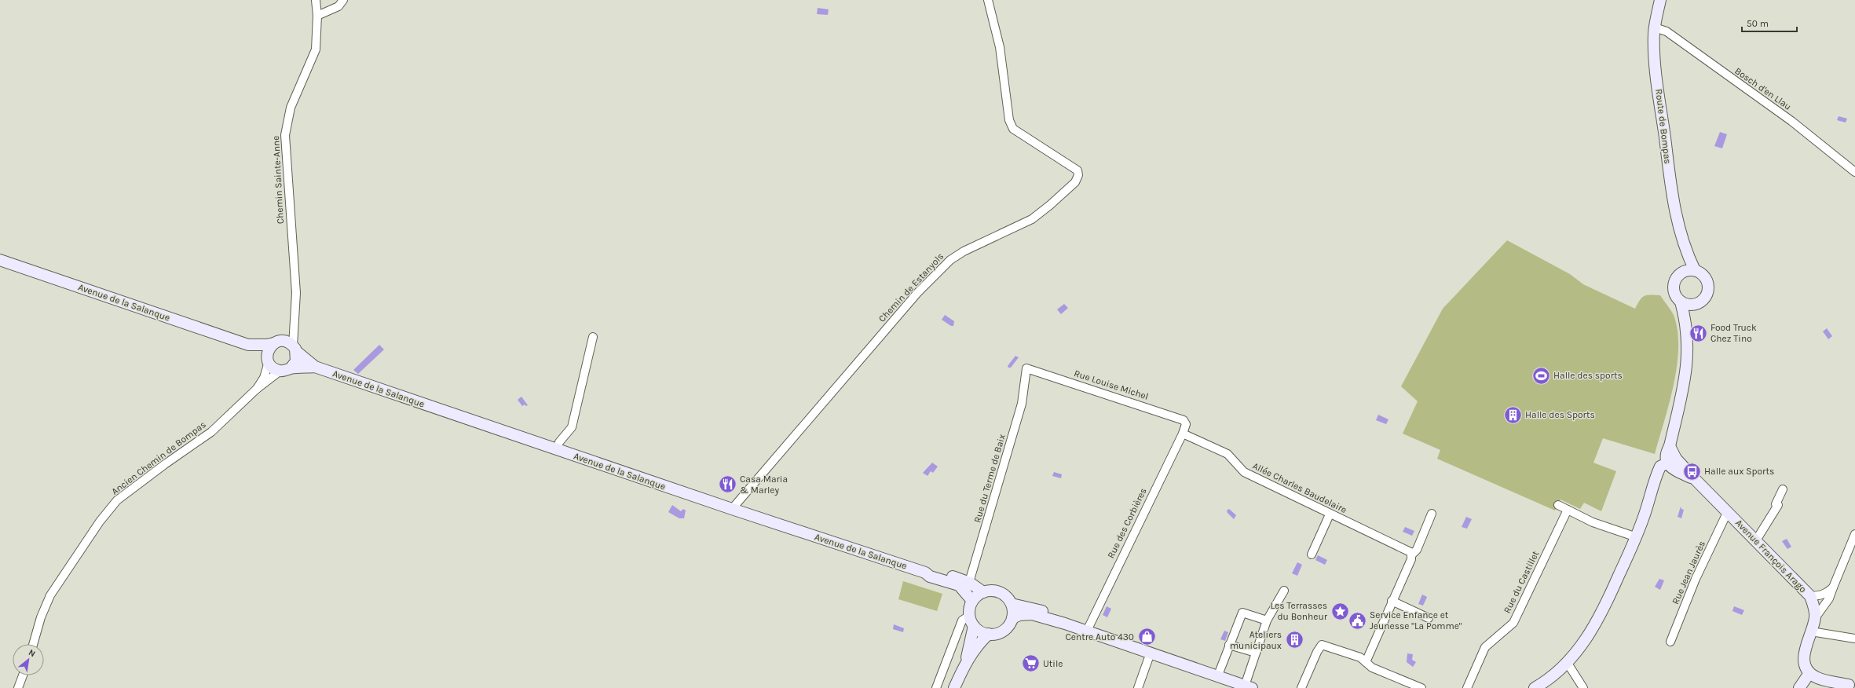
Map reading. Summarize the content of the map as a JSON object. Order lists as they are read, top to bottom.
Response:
{
  "streets": {
    "main road": ["Route de Bompas", "Avenue de la Salanque", "Avenue François Arago"],
    "street": [
      "Bosch d'en Llau",
      "Chemin Sainte-Anne",
      "Chemin de Estanyols",
      "Rue Louise Michel",
      "Ancien Chemin de Bompas",
      "Rue du Terme de Baix",
      "Allée Charles Baudelaire",
      "Rue des Corbières",
      "Rue Jean Jaurès",
      "Rue du Castillet"
    ]
  },
  "crossings": [
    ["Bosch d'en Llau", "Route de Bompas"],
    ["Chemin Sainte-Anne", "Avenue de la Salanque"],
    ["Chemin Sainte-Anne", "Ancien Chemin de Bompas"],
    ["Chemin de Estanyols", "Avenue de la Salanque"],
    ["Avenue de la Salanque", "Ancien Chemin de Bompas"],
    ["Avenue de la Salanque", "Rue du Terme de Baix"],
    ["Rue Louise Michel", "Rue du Terme de Baix"],
    ["Rue Louise Michel", "Rue des Corbières"],
    ["Allée Charles Baudelaire", "Rue des Corbières"],
    ["Avenue François Arago", "Rue Jean Jaurès"]
  ],
  "places": {
    "restaurant": ["Food Truck Chez Tino", "Casa Maria & Marley"],
    "sports": ["Halle des sports"],
    "building": ["Halle des Sports", "Ateliers municipaux"],
    "bus stop": ["Halle aux Sports"],
    "place": ["Les Terrasses du Bonheur"],
    "public building": ["Service Enfance et Jeunesse \"La Pomme\""],
    "shop": ["Centre Auto 430"],
    "supermarket": ["Utile"]
  },
  "scale_bar": "50 m",
  "north": "top right"
}
